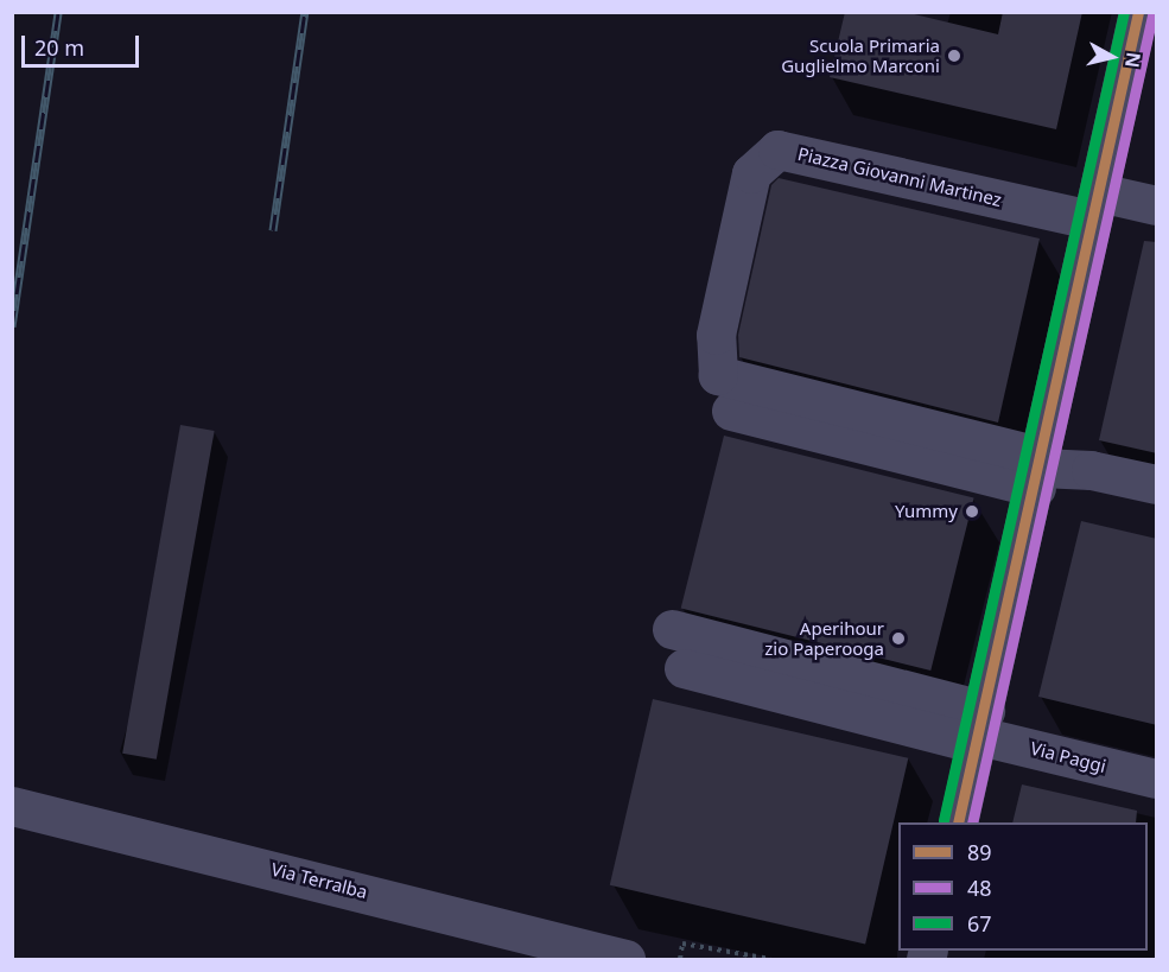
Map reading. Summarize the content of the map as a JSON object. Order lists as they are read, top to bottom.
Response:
{
  "streets": {
    "street": ["Piazza Giovanni Martinez", "Via Paggi", "Via Terralba"]
  },
  "places": ["Scuola Primaria Guglielmo Marconi", "Yummy", "Aperihour zio Paperooga"],
  "lines": ["transit line 89", "transit line 67", "transit line 48"],
  "legend": ["89", "48", "67"],
  "scale_bar": "20 m",
  "north": "right"
}
